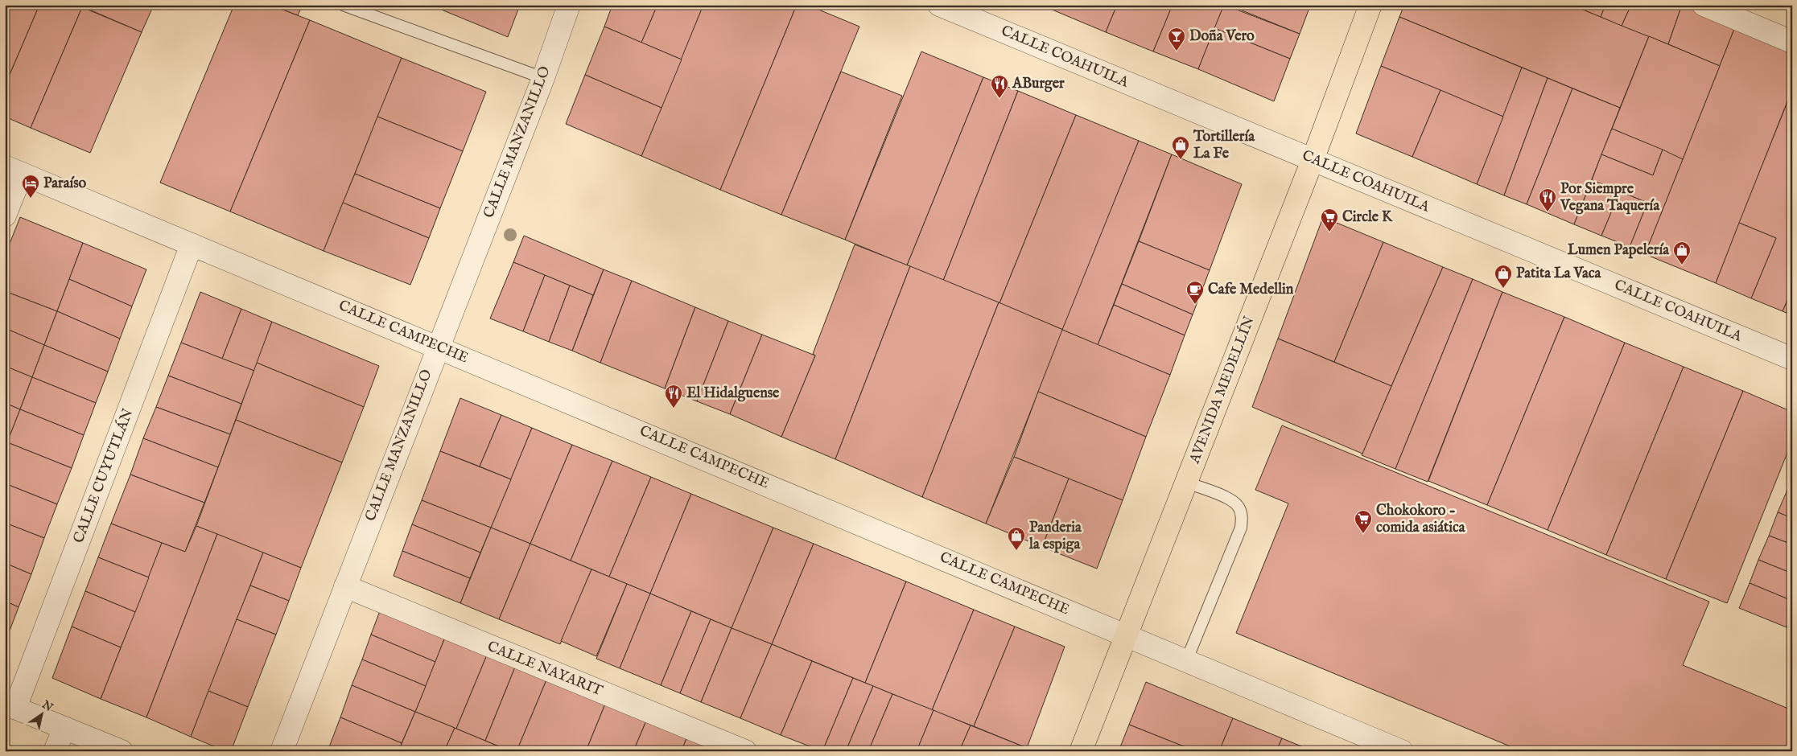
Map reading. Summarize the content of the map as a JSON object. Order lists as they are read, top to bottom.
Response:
{
  "streets": {
    "main road": ["AVENIDA MEDELLÍN"],
    "street": [
      "CALLE COAHUILA",
      "CALLE MANZANILLO",
      "CALLE CAMPECHE",
      "CALLE CUYUTLÁN",
      "CALLE NAYARIT"
    ]
  },
  "crossings": [
    ["CALLE COAHUILA", "AVENIDA MEDELLÍN"],
    ["CALLE MANZANILLO", "CALLE CAMPECHE"],
    ["CALLE MANZANILLO", "CALLE NAYARIT"],
    ["CALLE CAMPECHE", "AVENIDA MEDELLÍN"],
    ["CALLE CAMPECHE", "CALLE CUYUTLÁN"]
  ],
  "places": {
    "bar": ["Doña Vero"],
    "restaurant": ["ABurger", "Por Siempre Vegana Taquería", "El Hidalguense"],
    "shop": [
      "Tortillería La Fe",
      "Lumen Papelería",
      "Patita La Vaca",
      "Panderia la espiga"
    ],
    "hotel": ["Paraíso"],
    "supermarket": ["Circle K", "Chokokoro - comida asiática"],
    "cafe": ["Cafe Medellin"]
  },
  "north": "top right"
}
